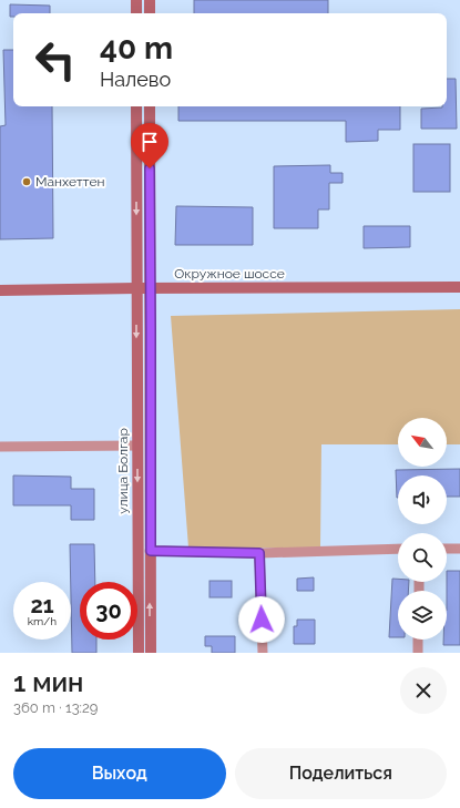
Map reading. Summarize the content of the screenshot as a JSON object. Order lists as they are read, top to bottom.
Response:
{
  "streets": {
    "street": ["Окружное шоссе", "улица Болгар"]
  },
  "crossings": [
    ["Окружное шоссе", "улица Болгар"]
  ],
  "places": ["Манхеттен"],
  "north": "top left",
  "page": {
    "turn": ["40 m", "Налево"],
    "speed": "21 km/h",
    "limit": "30",
    "heading": ["1 мин", "360 m · 13:29"],
    "buttons": ["Выход", "Поделиться"]
  }
}
